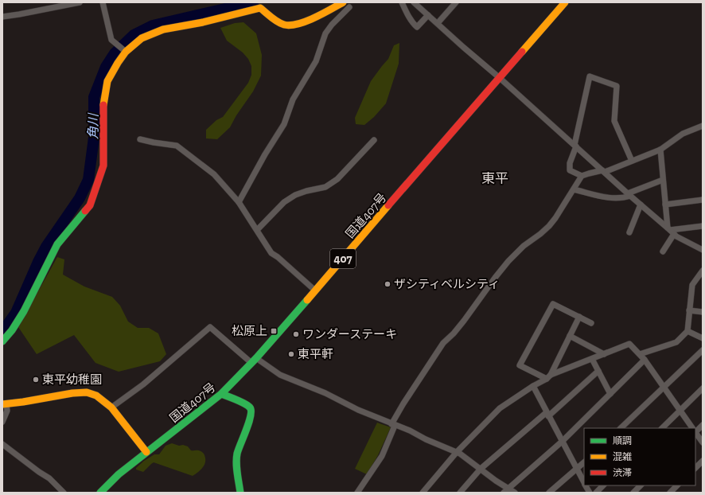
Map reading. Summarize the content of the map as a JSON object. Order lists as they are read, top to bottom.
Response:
{
  "streets": {
    "main road": ["国道407号", "407"]
  },
  "districts": ["東平"],
  "water": ["角川"],
  "places": {
    "other": [
      "ザシティベルシティ",
      "ワンダーステーキ",
      "東平軒",
      "東平幼稚園"
    ],
    "transit": ["松原上"]
  },
  "legend": ["順調", "混雑", "渋滞"]
}
